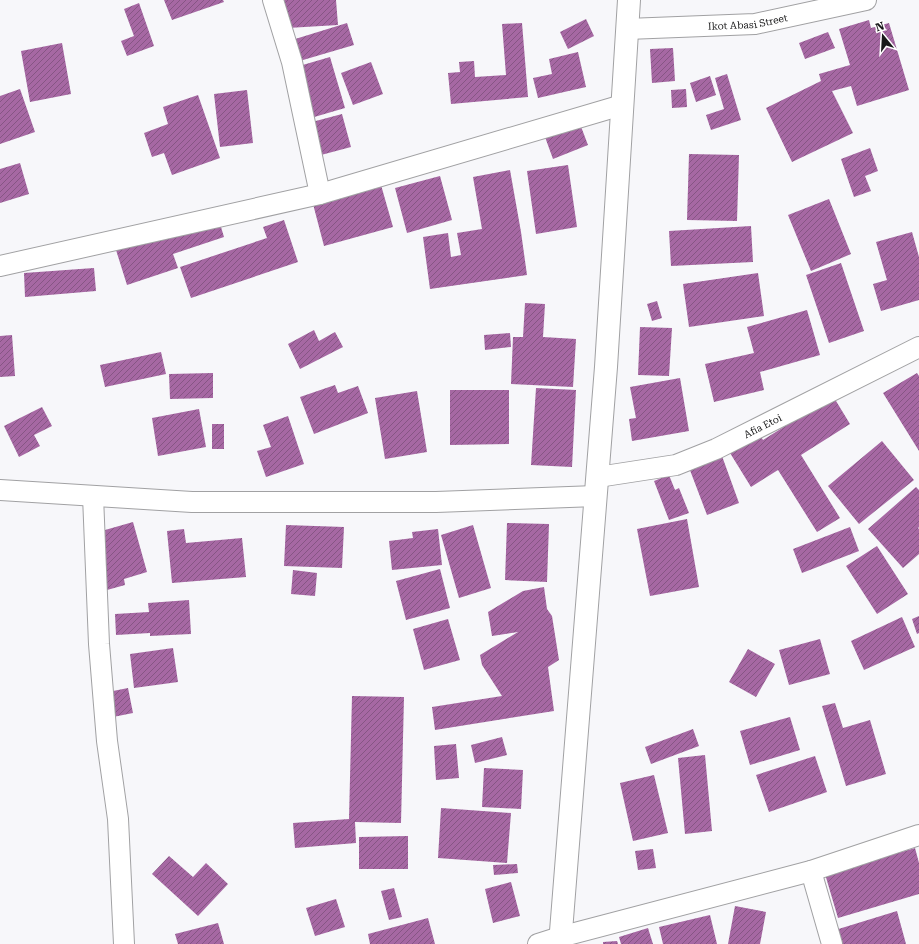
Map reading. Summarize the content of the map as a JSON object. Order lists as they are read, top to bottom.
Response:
{
  "streets": {
    "street": ["Ikot Abasi Street", "Afia Etoi"]
  },
  "north": "top"
}
